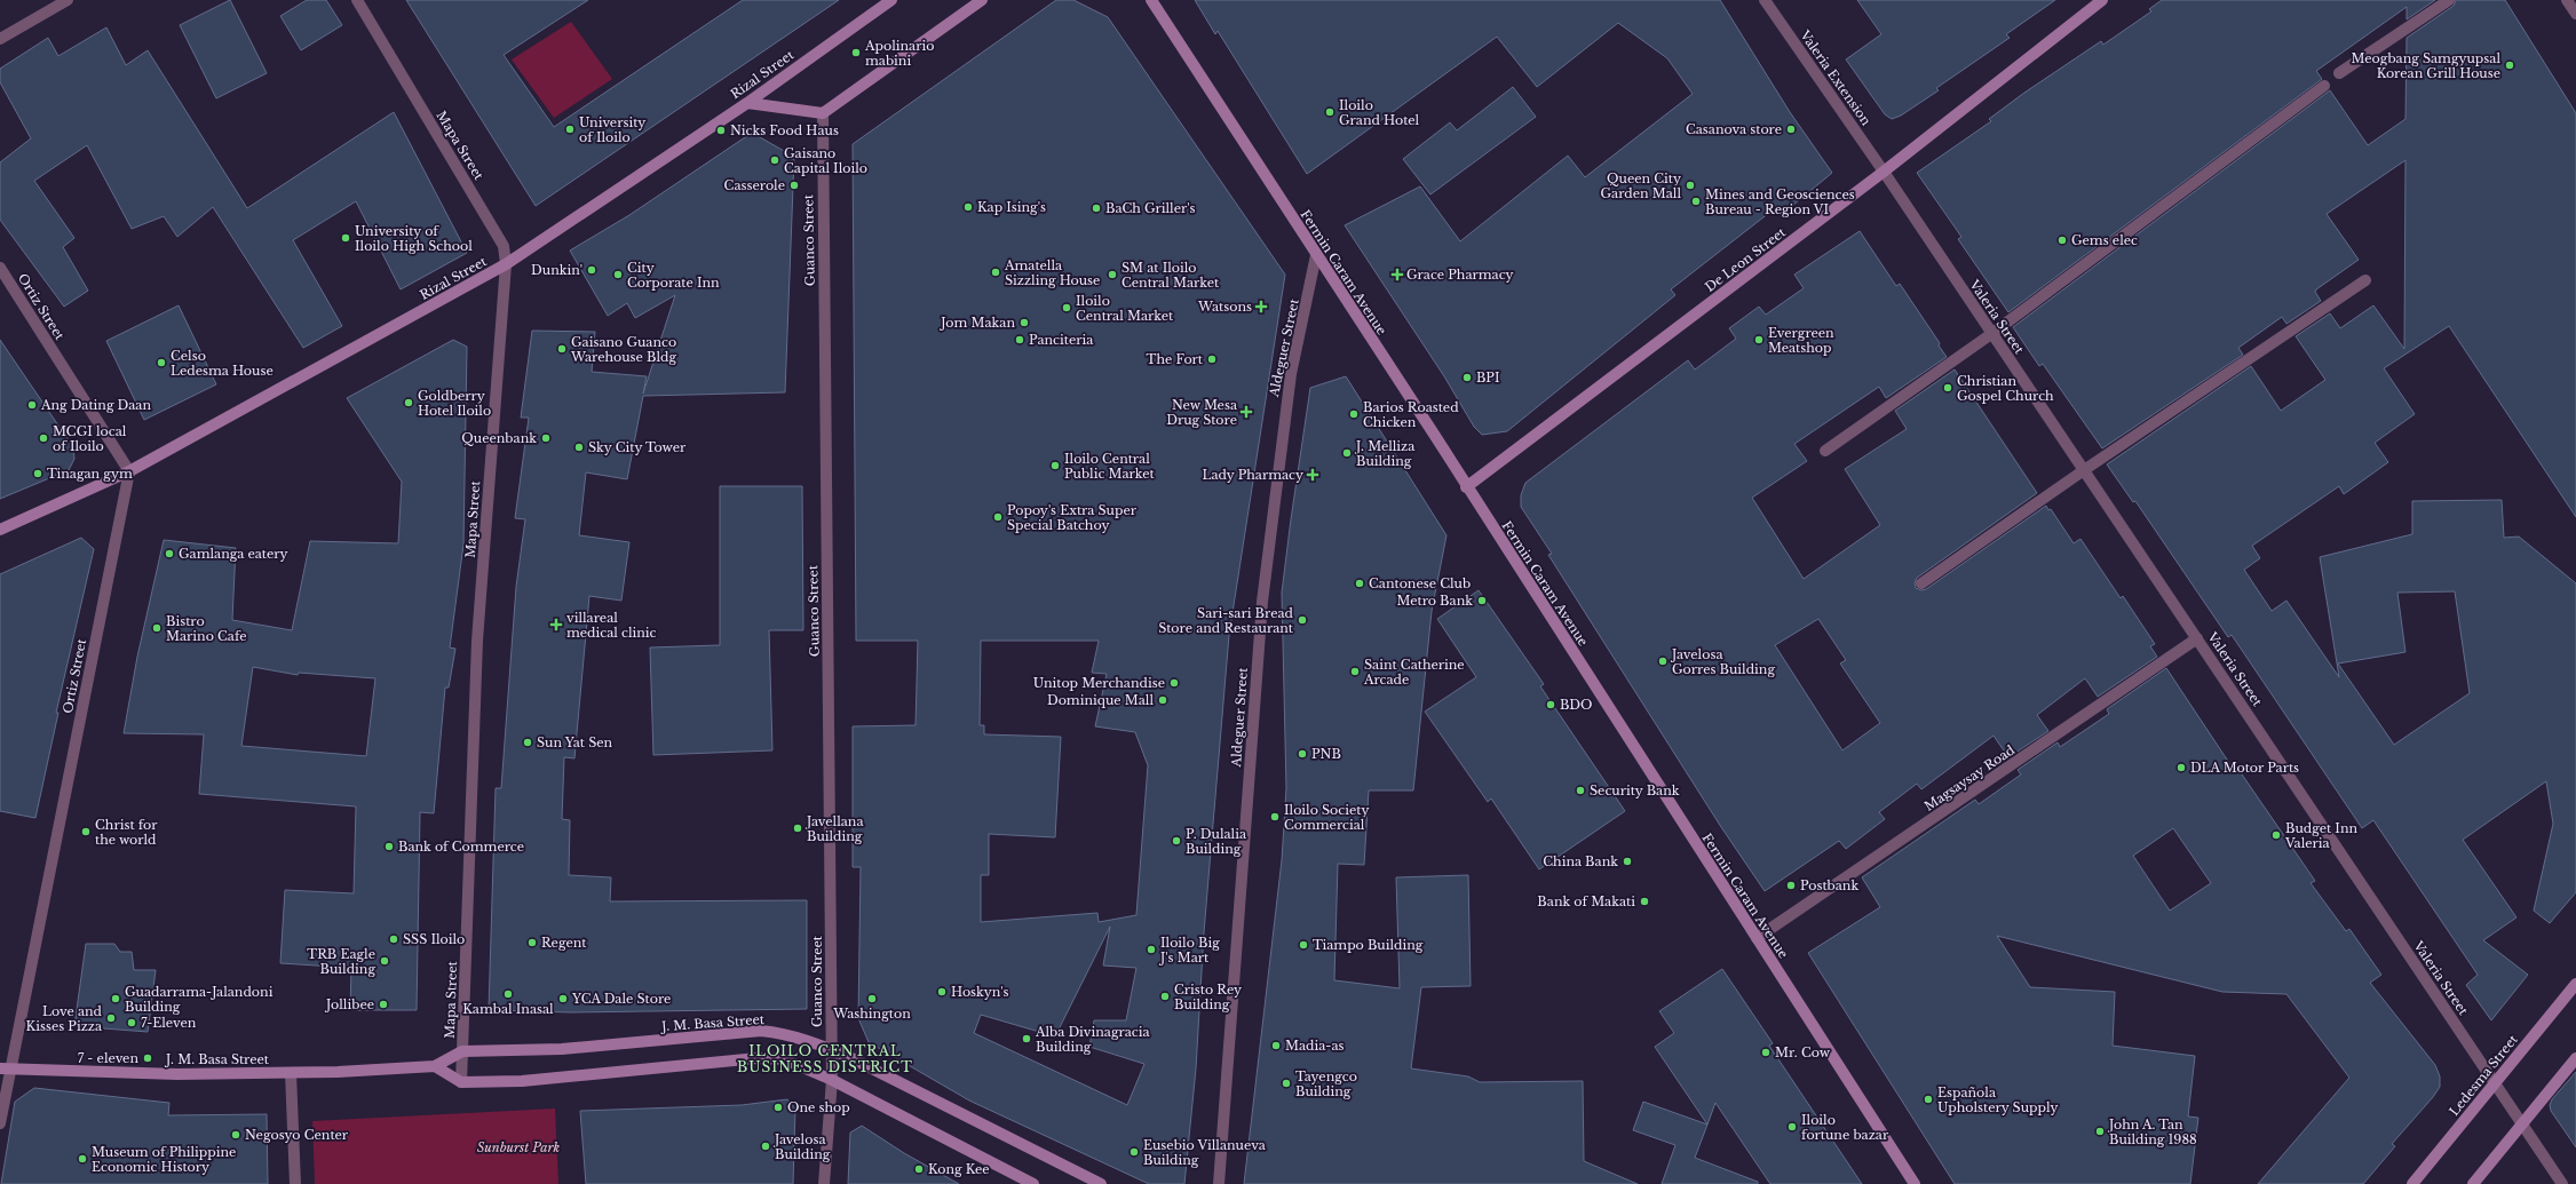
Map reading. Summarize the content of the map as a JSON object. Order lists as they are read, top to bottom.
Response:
{
  "streets": {
    "main road": [
      "Rizal Street",
      "De Leon Street",
      "Fermin Caram Avenue",
      "J. M. Basa Street",
      "Ledesma Street"
    ],
    "street": [
      "Valeria Extension",
      "Mapa Street",
      "Guanco Street",
      "Ortiz Street",
      "Valeria Street",
      "Aldeguer Street",
      "Magsaysay Road"
    ]
  },
  "crossings": [
    ["Rizal Street", "Mapa Street"],
    ["Rizal Street", "Ortiz Street"],
    ["Valeria Extension", "De Leon Street"],
    ["Valeria Extension", "Valeria Street"],
    ["Mapa Street", "J. M. Basa Street"],
    ["Guanco Street", "J. M. Basa Street"],
    ["De Leon Street", "Fermin Caram Avenue"],
    ["De Leon Street", "Valeria Street"],
    ["Fermin Caram Avenue", "Aldeguer Street"],
    ["Fermin Caram Avenue", "Magsaysay Road"],
    ["Ortiz Street", "J. M. Basa Street"],
    ["Valeria Street", "Magsaysay Road"],
    ["Valeria Street", "Ledesma Street"]
  ],
  "districts": ["ILOILO CENTRAL BUSINESS DISTRICT"],
  "parks": ["Sunburst Park"],
  "places": {
    "other": [
      "Apolinario mabini",
      "Meogbang Samgyupsal Korean Grill House",
      "Iloilo Grand Hotel",
      "University of Iloilo",
      "Casanova store",
      "Nicks Food Haus",
      "Gaisano Capital Iloilo",
      "Casserole",
      "Queen City Garden Mall",
      "Mines and Geosciences Bureau - Region VI",
      "Kap Ising's",
      "BaCh Griller's",
      "University of Iloilo High School",
      "Gems elec",
      "Dunkin'",
      "Amatella Sizzling House",
      "City Corporate Inn",
      "SM at Iloilo Central Market",
      "Iloilo Central Market",
      "Jom Makan",
      "Panciteria",
      "Evergreen Meatshop",
      "Gaisano Guanco Warehouse Bldg",
      "The Fort",
      "Celso Ledesma House",
      "BPI",
      "Christian Gospel Church",
      "Goldberry Hotel Iloilo",
      "Ang Dating Daan",
      "Barios Roasted Chicken",
      "MCGI local of Iloilo",
      "Queenbank",
      "Sky City Tower",
      "J. Melliza Building",
      "Iloilo Central Public Market",
      "Tinagan gym",
      "Popoy's Extra Super Special Batchoy",
      "Gamlanga eatery",
      "Cantonese Club",
      "Metro Bank",
      "Sari-sari Bread Store and Restaurant",
      "Bistro Marino Cafe",
      "Javelosa Gorres Building",
      "Saint Catherine Arcade",
      "Unitop Merchandise",
      "Dominique Mall",
      "BDO",
      "Sun Yat Sen",
      "PNB",
      "DLA Motor Parts",
      "Security Bank",
      "Iloilo Society Commercial",
      "Javellana Building",
      "Christ for the world",
      "Budget Inn Valeria",
      "P. Dulalia Building",
      "Bank of Commerce",
      "China Bank",
      "Postbank",
      "Bank of Makati",
      "SSS Iloilo",
      "Regent",
      "Tiampo Building",
      "Iloilo Big J's Mart",
      "TRB Eagle Building",
      "Hoskyn's",
      "Kambal Inasal",
      "Cristo Rey Building",
      "Guadarrama-Jalandoni Building",
      "YCA Dale Store",
      "Washington",
      "Jollibee",
      "Love and Kisses Pizza",
      "7-Eleven",
      "Alba Divinagracia Building",
      "Madia-as",
      "Mr. Cow",
      "7 - eleven",
      "Tayengco Building",
      "Española Upholstery Supply",
      "One shop",
      "Iloilo fortune bazar",
      "John A. Tan Building 1988",
      "Negosyo Center",
      "Javelosa Building",
      "Eusebio Villanueva Building",
      "Museum of Philippine Economic History",
      "Kong Kee"
    ],
    "health": [
      "Grace Pharmacy",
      "Watsons",
      "New Mesa Drug Store",
      "Lady Pharmacy",
      "villareal medical clinic"
    ]
  }
}
